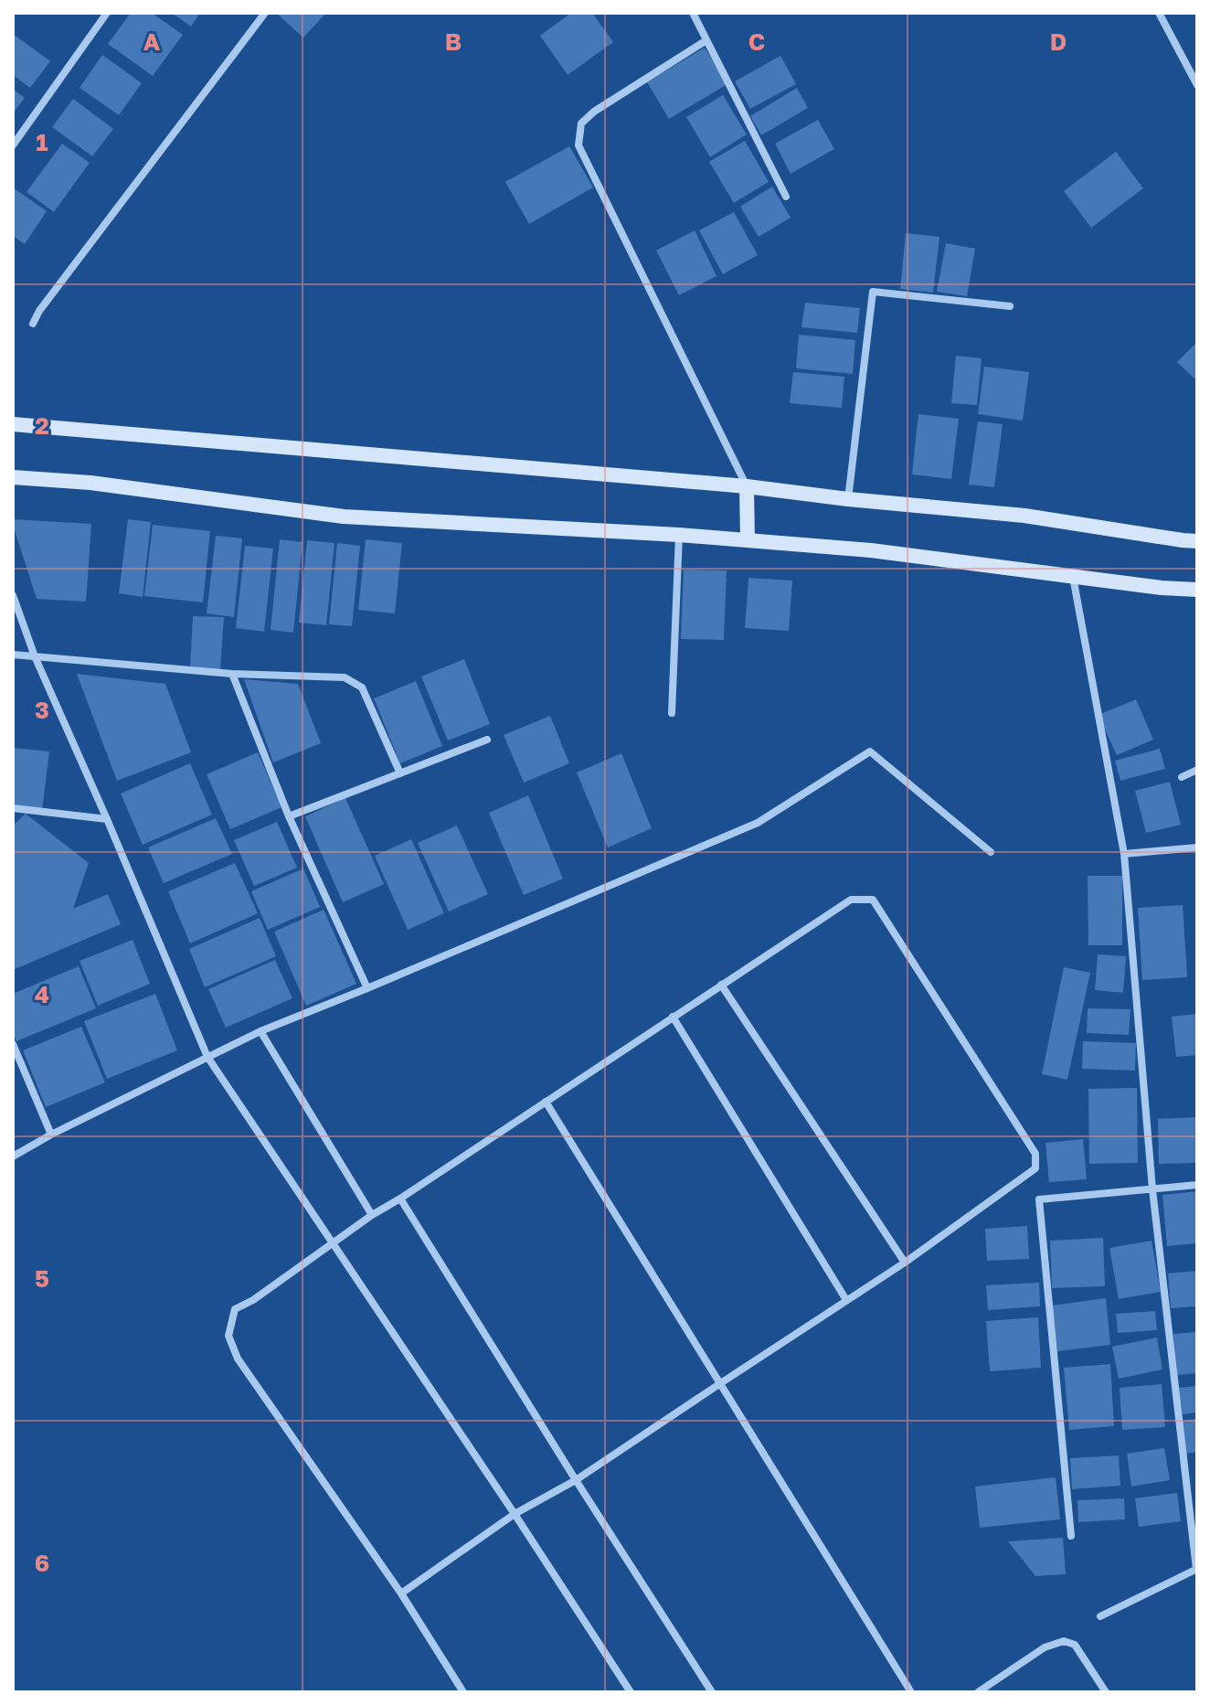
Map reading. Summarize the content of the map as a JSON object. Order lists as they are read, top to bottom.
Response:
{
  "grid": {
    "columns": [
      "A",
      "B",
      "C",
      "D"
    ],
    "rows": [
      "1",
      "2",
      "3",
      "4",
      "5",
      "6"
    ]
  }
}
